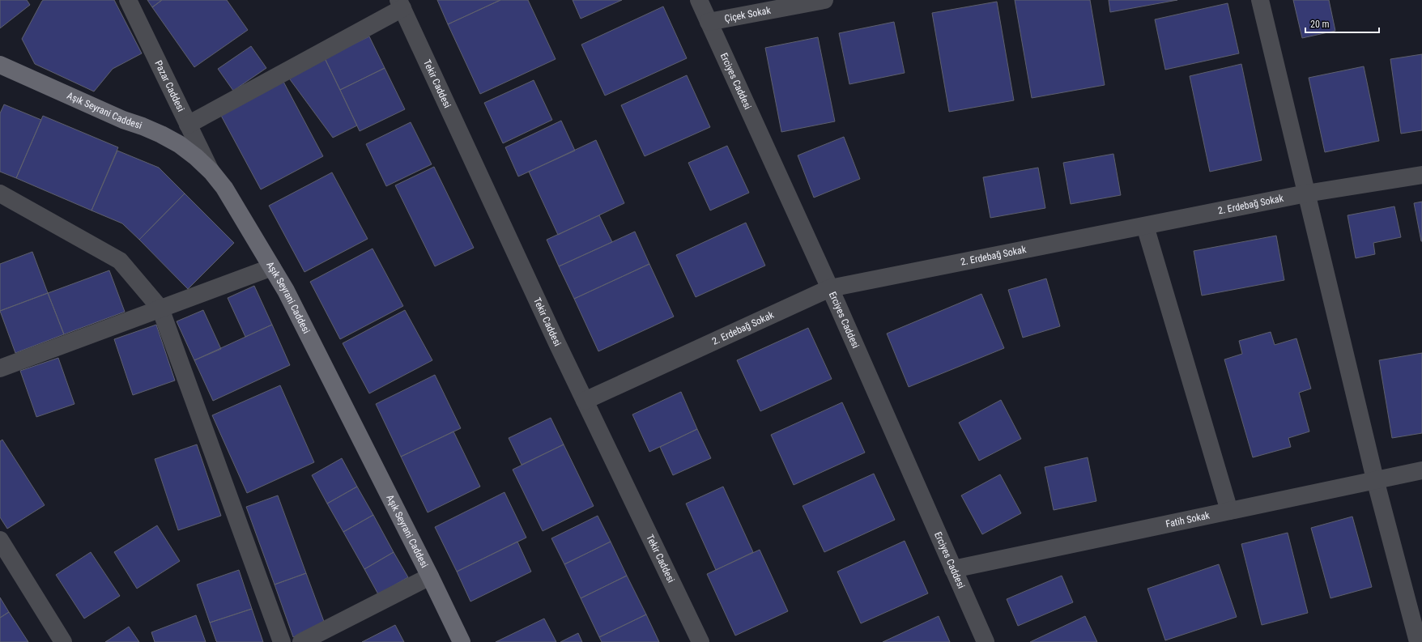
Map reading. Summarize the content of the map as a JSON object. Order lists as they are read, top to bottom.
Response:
{
  "streets": {
    "main road": ["Aşık Seyrani Caddesi"],
    "street": [
      "Çiçek Sokak",
      "Erciyes Caddesi",
      "Tekir Caddesi",
      "Pazar Caddesi",
      "2. Erdebağ Sokak",
      "Fatih Sokak"
    ]
  },
  "crossings": [
    ["Çiçek Sokak", "Erciyes Caddesi"],
    ["Erciyes Caddesi", "2. Erdebağ Sokak"],
    ["Erciyes Caddesi", "Fatih Sokak"],
    ["Tekir Caddesi", "2. Erdebağ Sokak"],
    ["Pazar Caddesi", "Aşık Seyrani Caddesi"]
  ],
  "scale_bar": "20 m"
}
